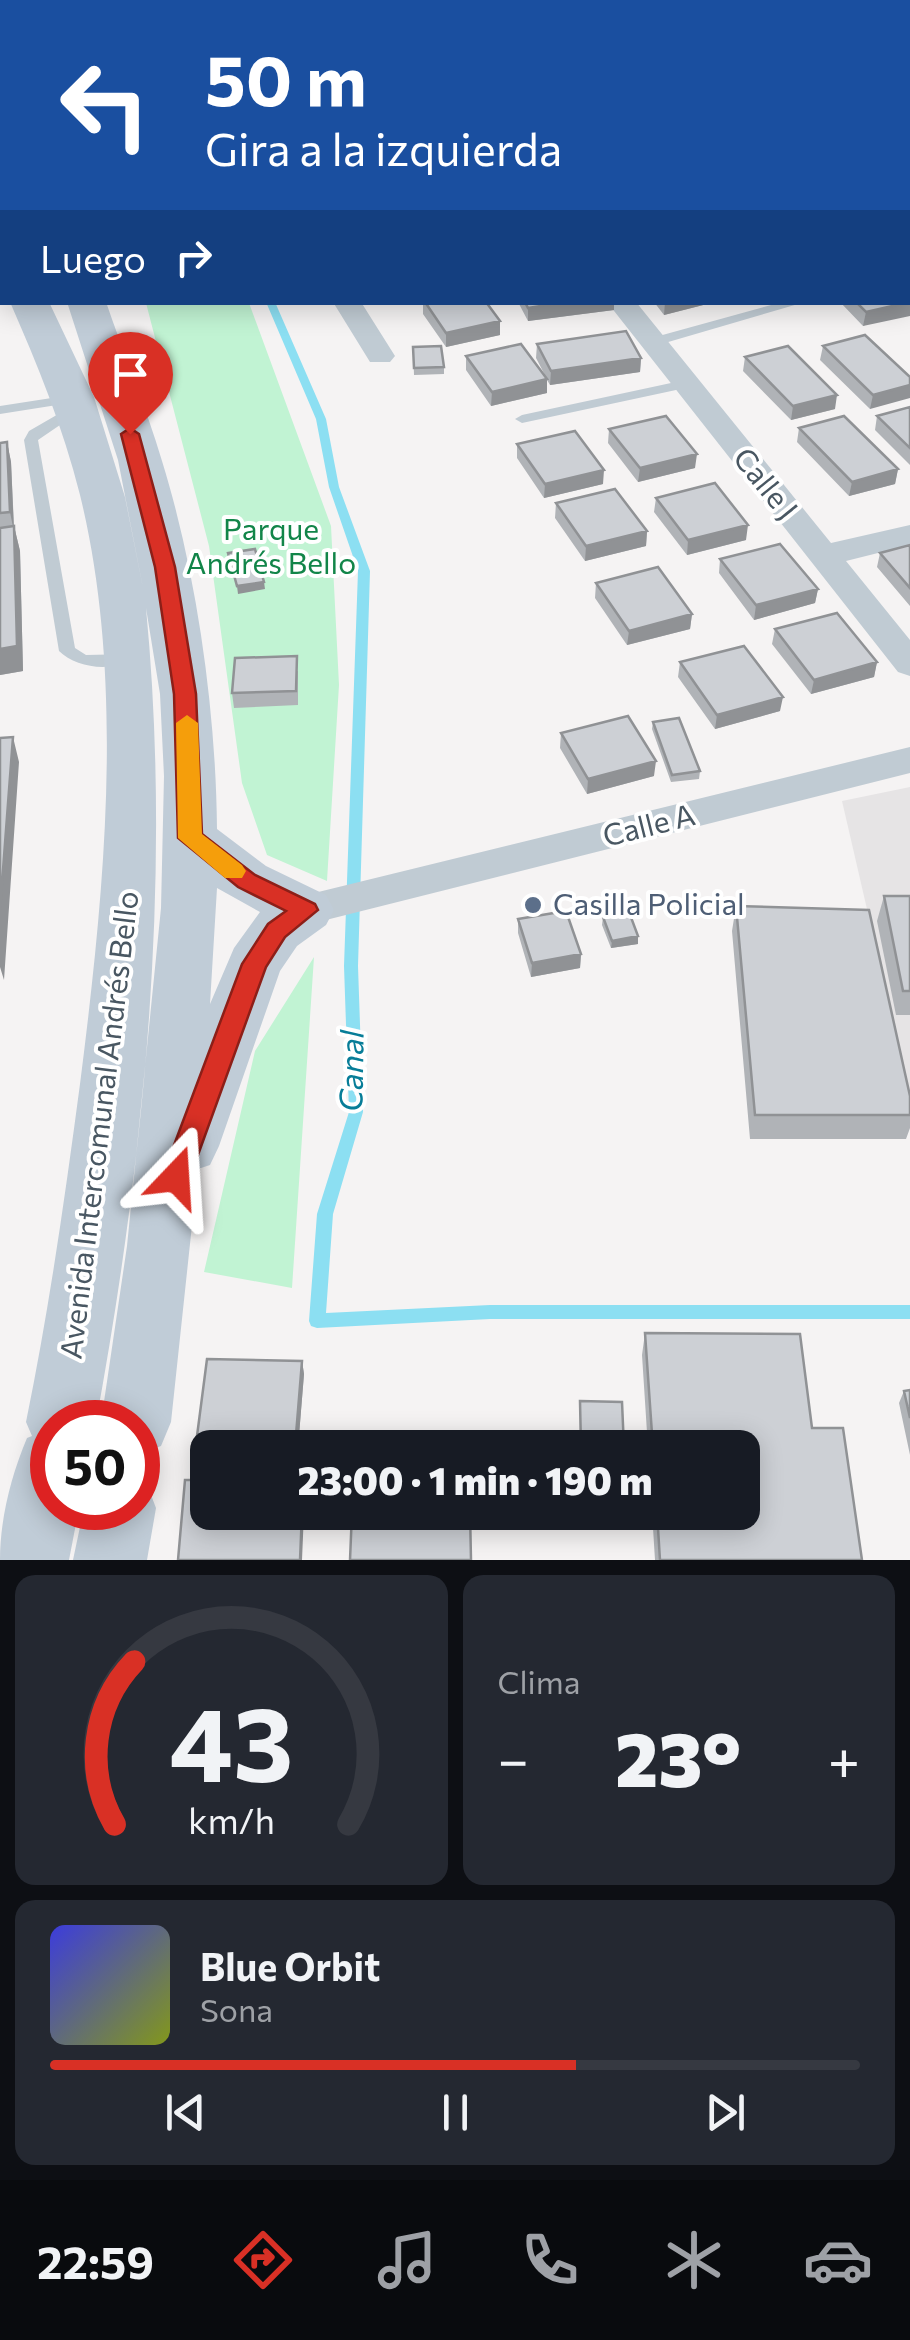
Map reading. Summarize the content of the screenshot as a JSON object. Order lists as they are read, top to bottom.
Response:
{
  "streets": {
    "main road": ["Avenida Intercomunal Andrés Bello"],
    "street": ["Calle J", "Calle A"]
  },
  "water": ["Canal"],
  "parks": ["Parque Andrés Bello"],
  "places": ["Casilla Policial"],
  "page": {
    "turn": ["50 m", "Gira a la izquierda"],
    "then": "Luego",
    "limit": "50",
    "trip": "23:00 · 1 min · 190 m",
    "tile": "Clima",
    "heat": ["−", "23°", "+"],
    "song": ["Blue Orbit", "Sona"],
    "tabs": "22:59",
    "gauge": ["43", "km/h"]
  }
}
